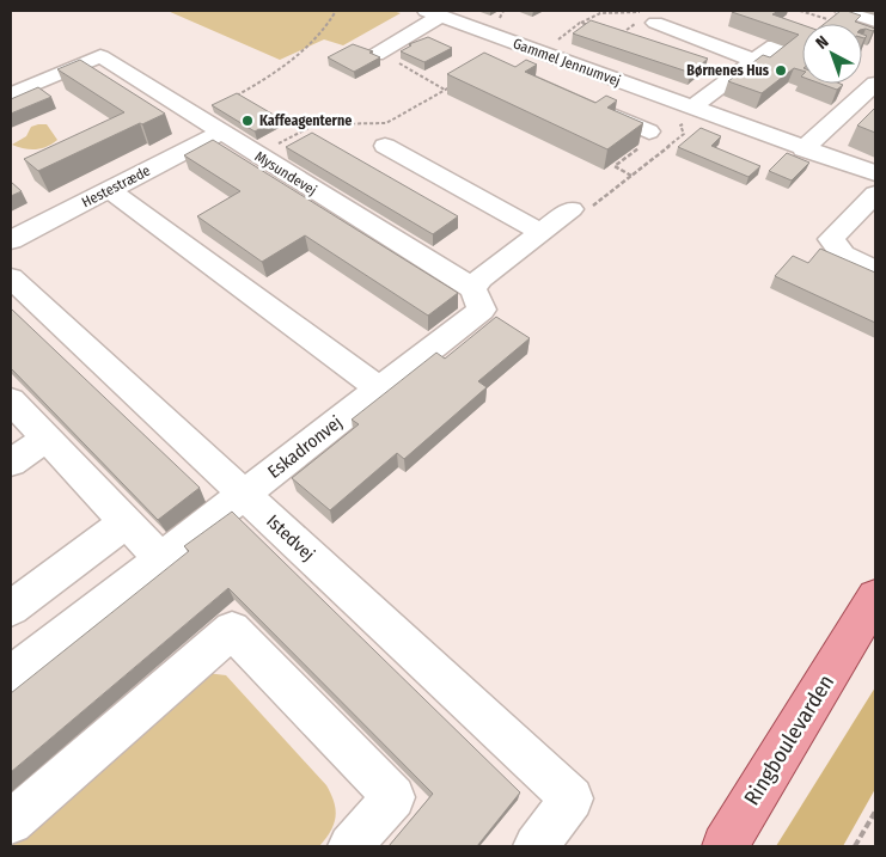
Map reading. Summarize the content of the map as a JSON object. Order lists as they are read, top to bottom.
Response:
{
  "streets": {
    "main road": ["Ringboulevarden"],
    "street": [
      "Gammel Jennumvej",
      "Mysundevej",
      "Hestestræde",
      "Eskadronvej",
      "Istedvej"
    ]
  },
  "crossings": [
    ["Mysundevej", "Hestestræde"],
    ["Mysundevej", "Eskadronvej"],
    ["Eskadronvej", "Istedvej"]
  ],
  "places": ["Børnenes Hus", "Kaffeagenterne"],
  "north": "top left"
}
